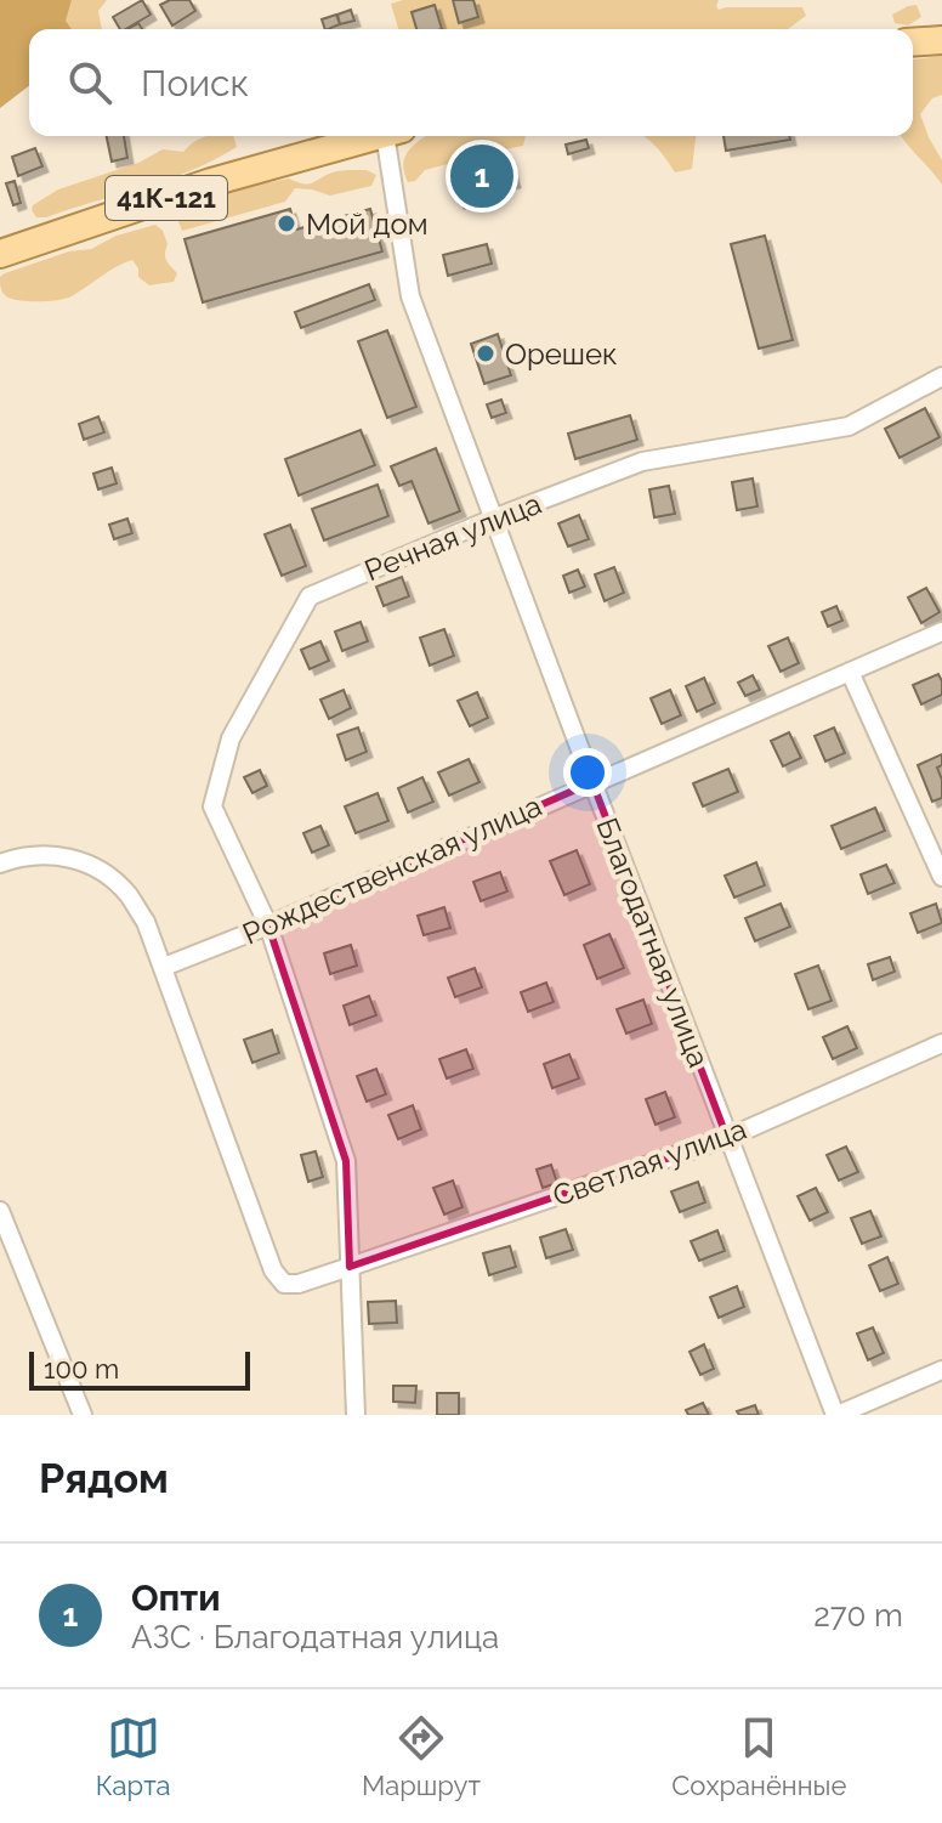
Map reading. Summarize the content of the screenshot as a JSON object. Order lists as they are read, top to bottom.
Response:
{
  "streets": {
    "main road": ["41К-121"],
    "street": [
      "Речная улица",
      "Рождественская улица",
      "Благодатная улица",
      "Светлая улица"
    ]
  },
  "crossings": [
    ["Речная улица", "Рождественская улица"],
    ["Речная улица", "Благодатная улица"],
    ["Речная улица", "Светлая улица"],
    ["Рождественская улица", "Благодатная улица"],
    ["Рождественская улица", "Светлая улица"],
    ["Благодатная улица", "Светлая улица"]
  ],
  "places": ["Мой дом", "Орешек"],
  "scale_bar": "100 m",
  "page": {
    "search": "Поиск",
    "pins": "1",
    "scale": "100 m",
    "heading": "Рядом",
    "list": [
      {
        "mark": "1",
        "name": "Опти",
        "note": "АЗС · Благодатная улица",
        "value": "270 m"
      }
    ],
    "nav": ["Карта", "Маршрут", "Сохранённые"]
  }
}
